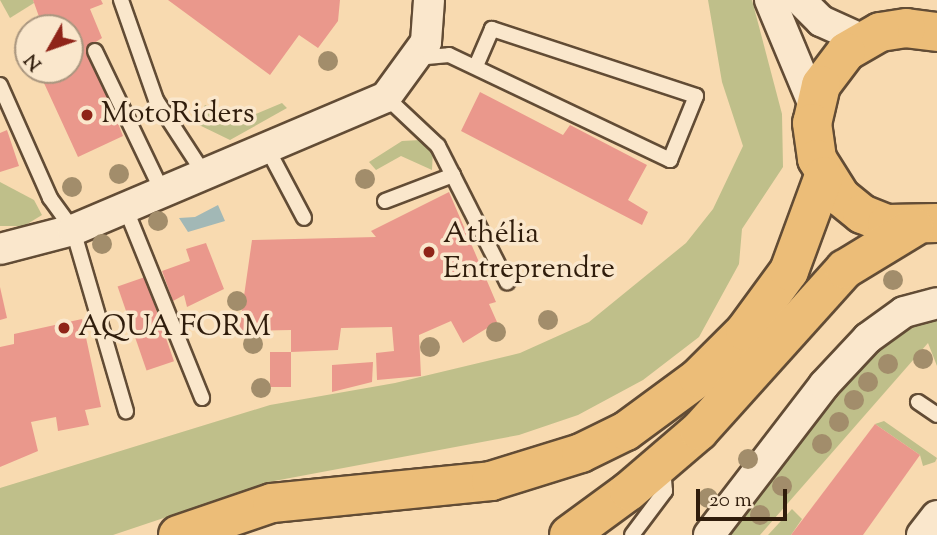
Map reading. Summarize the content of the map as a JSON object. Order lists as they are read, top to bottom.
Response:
{
  "places": ["MotoRiders", "Athélia Entreprendre", "AQUA FORM"],
  "scale_bar": "20 m",
  "north": "bottom left"
}
